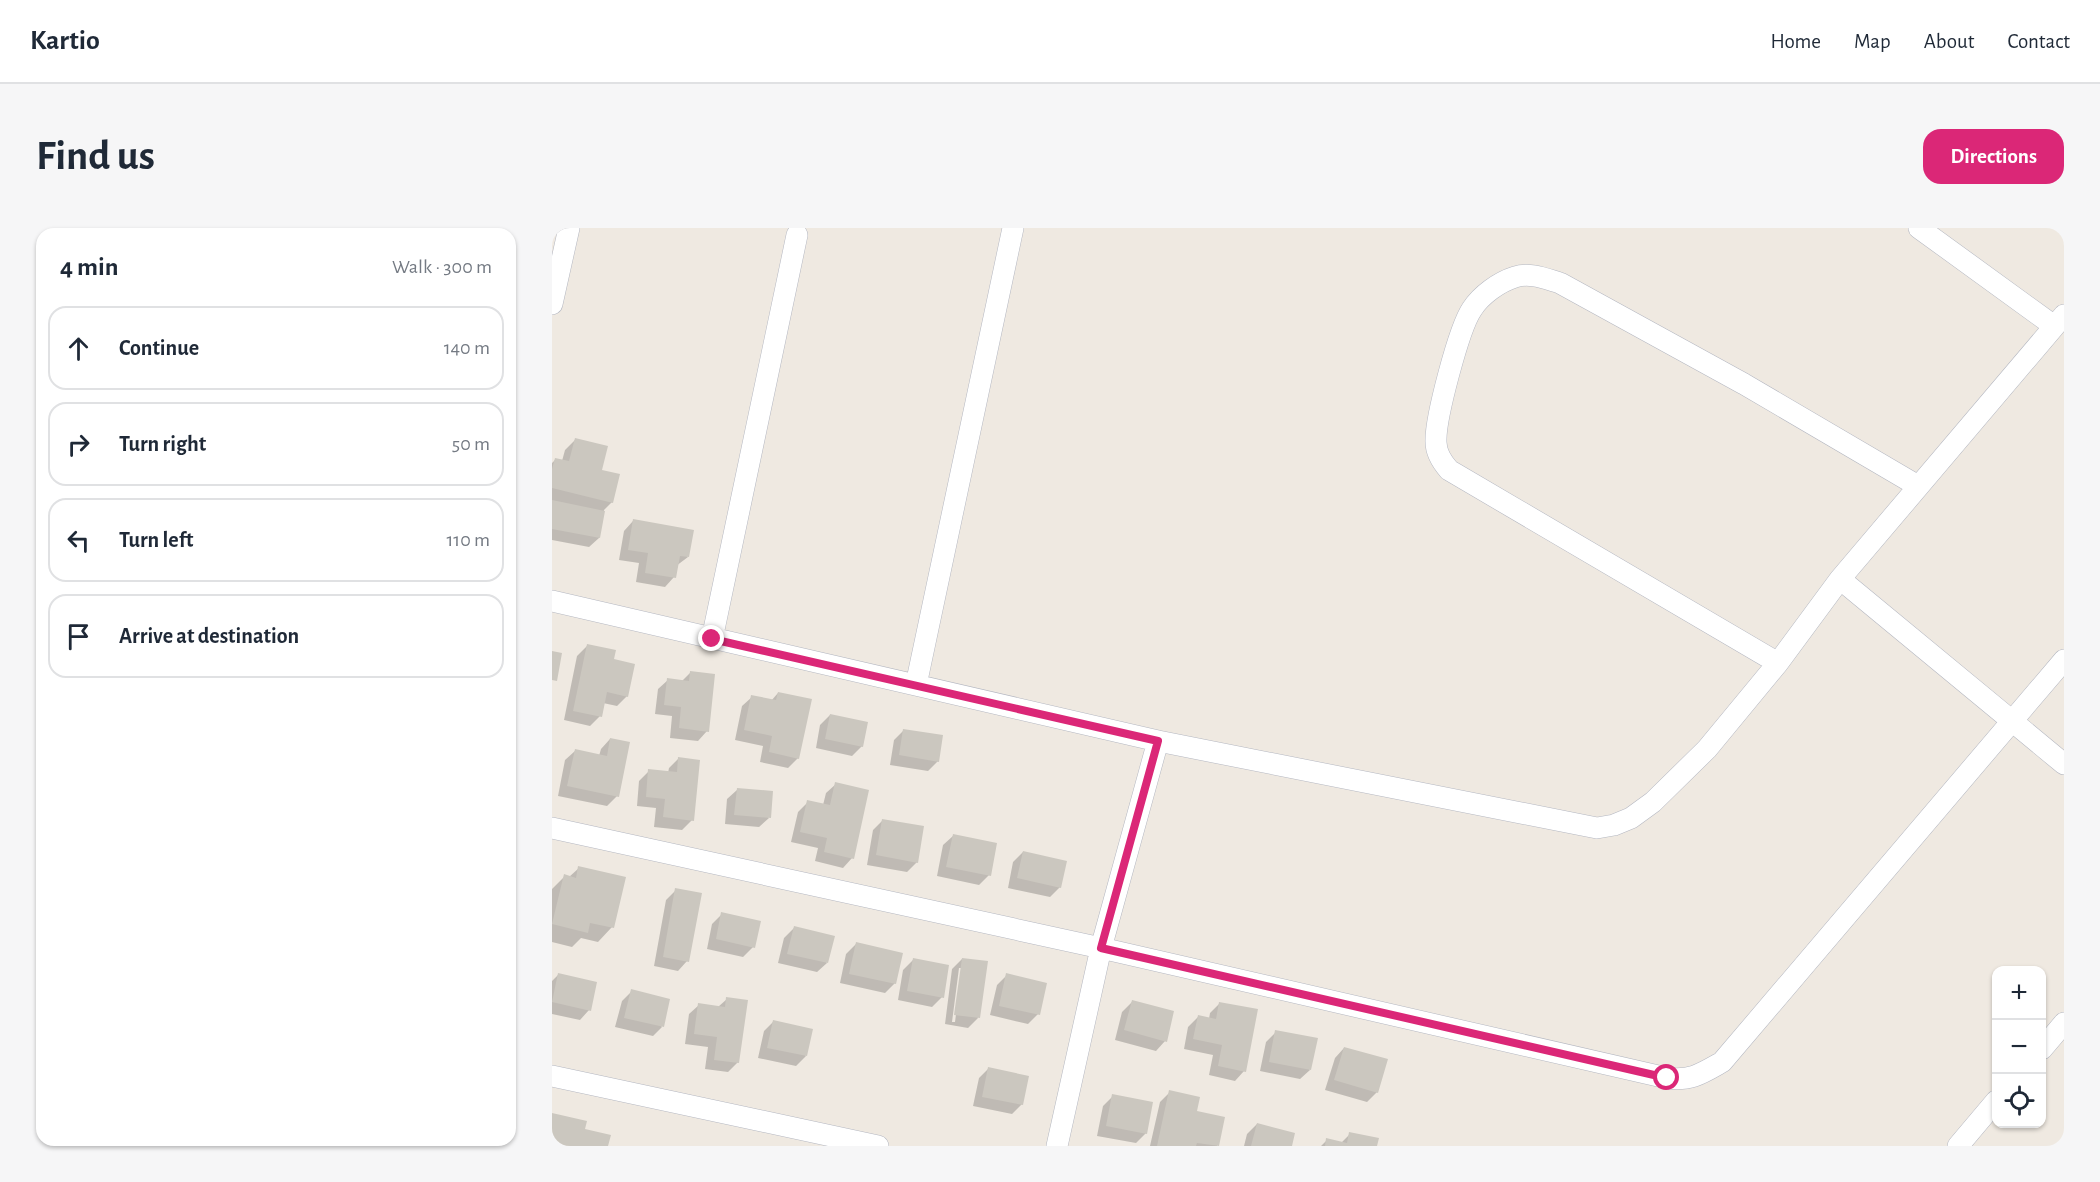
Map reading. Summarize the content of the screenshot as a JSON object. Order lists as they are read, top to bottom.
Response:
{
  "page": {
    "header": "Kartio",
    "nav": [
      "Home",
      "Map",
      "About",
      "Contact"
    ],
    "buttons": "Directions",
    "title": "Find us",
    "heading": ["4 min", "Walk · 300 m"],
    "list": [
      ["Continue", "140 m"],
      ["Turn right", "50 m"],
      ["Turn left", "110 m"],
      "Arrive at destination"
    ],
    "map_buttons": ["+", "−"]
  }
}
